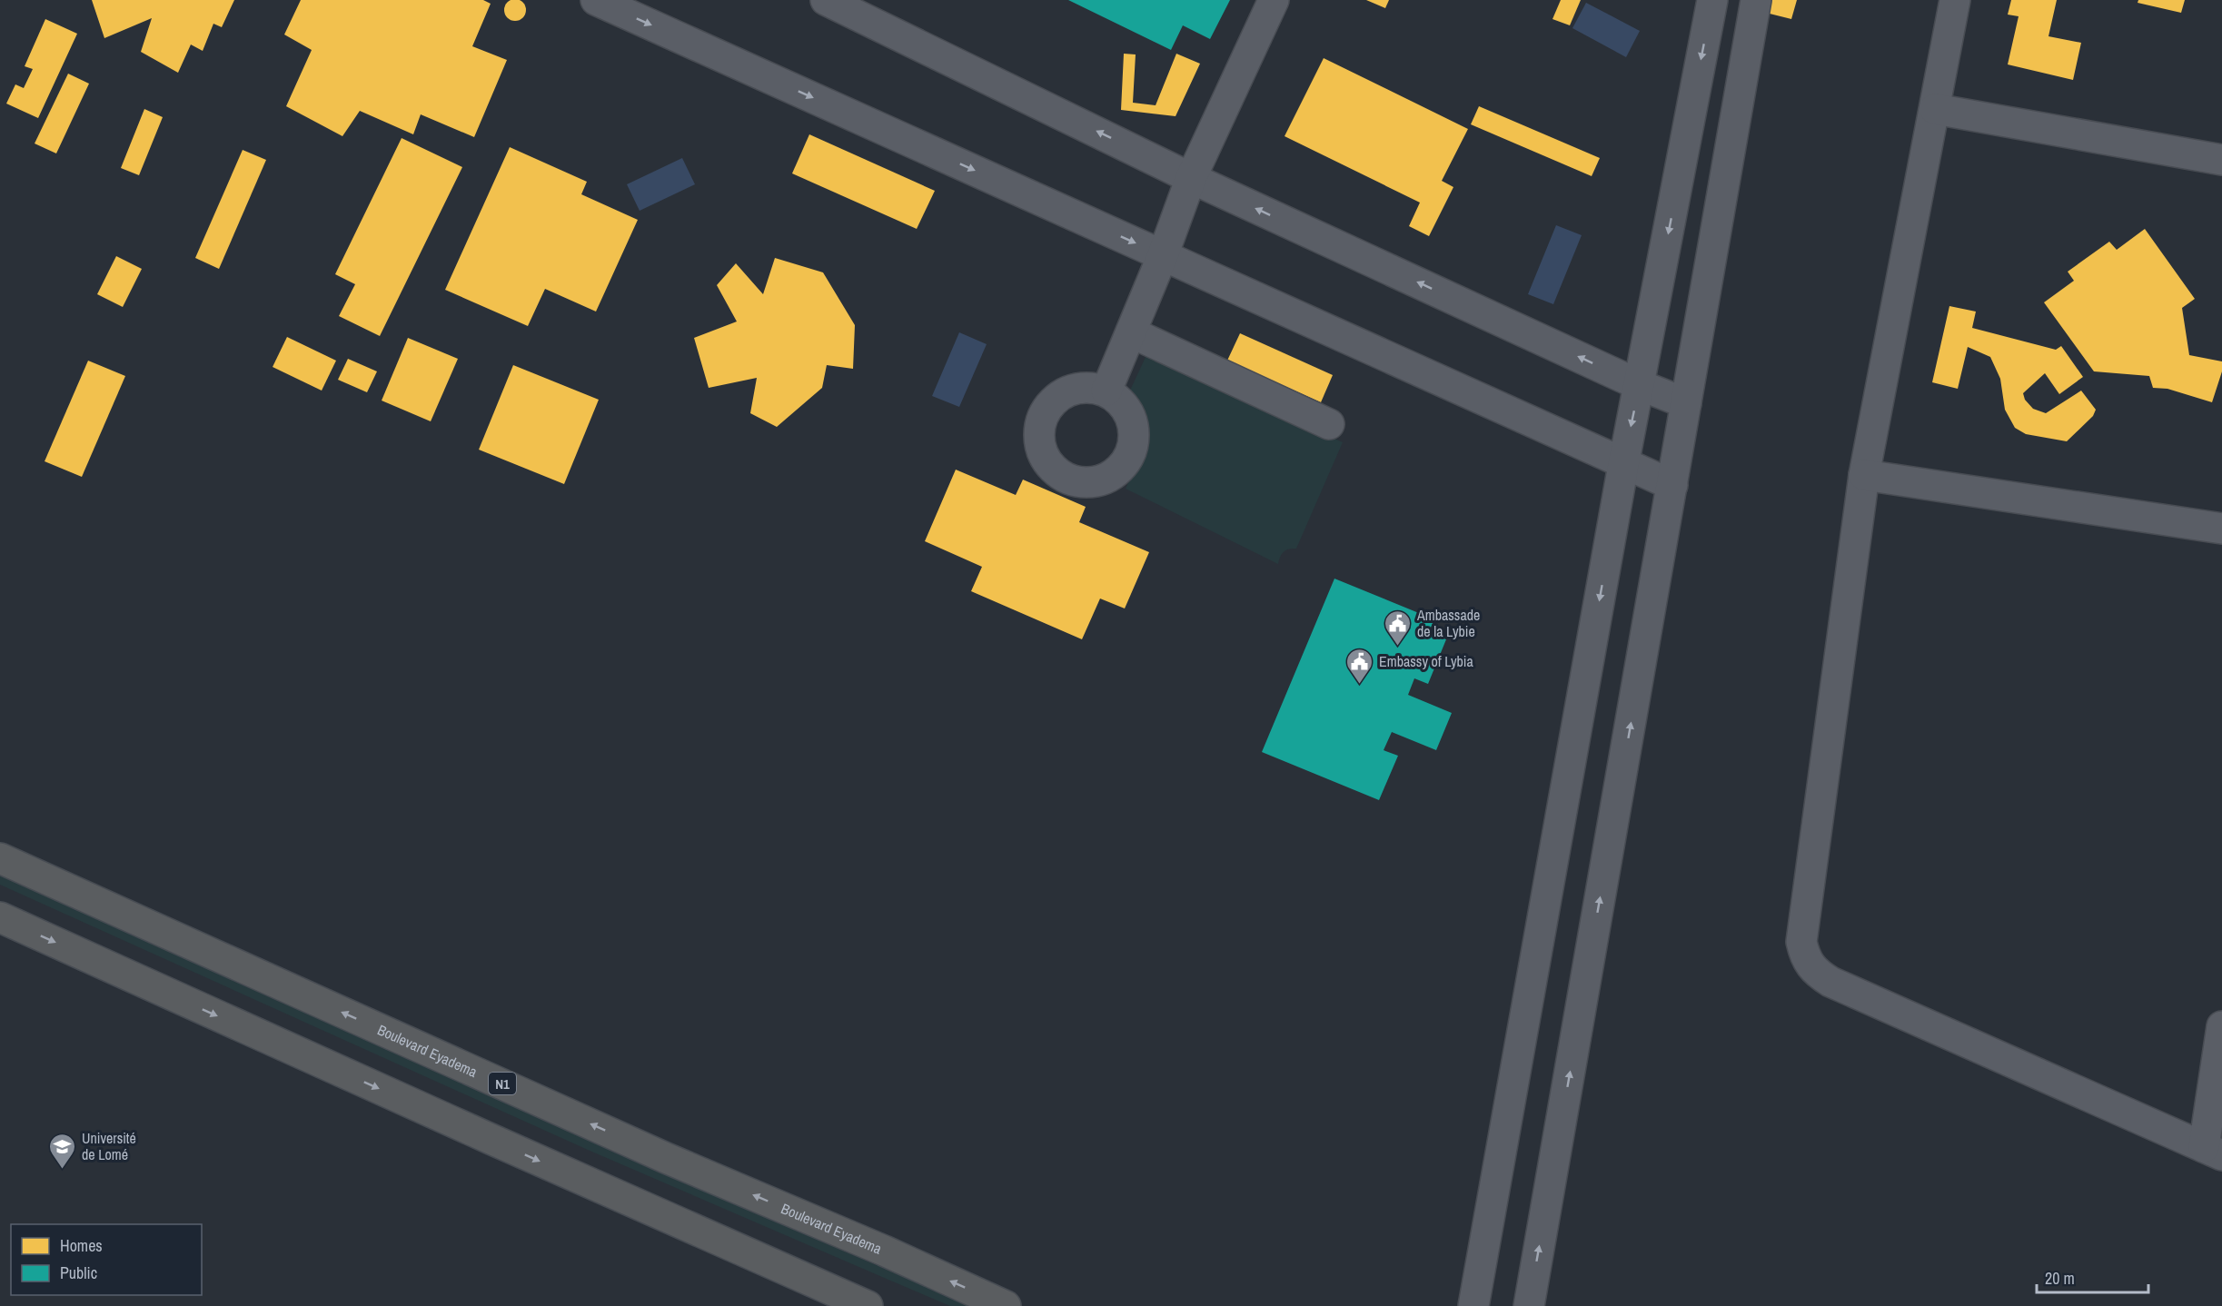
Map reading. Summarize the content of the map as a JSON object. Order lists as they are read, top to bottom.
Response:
{
  "streets": {
    "highway": ["Boulevard Eyadema", "N1"]
  },
  "places": {
    "public building": ["Ambassade de la Lybie", "Embassy of Lybia"],
    "school or university": ["Université de Lomé"]
  },
  "legend": ["Homes", "Public"],
  "scale_bar": "20 m"
}
